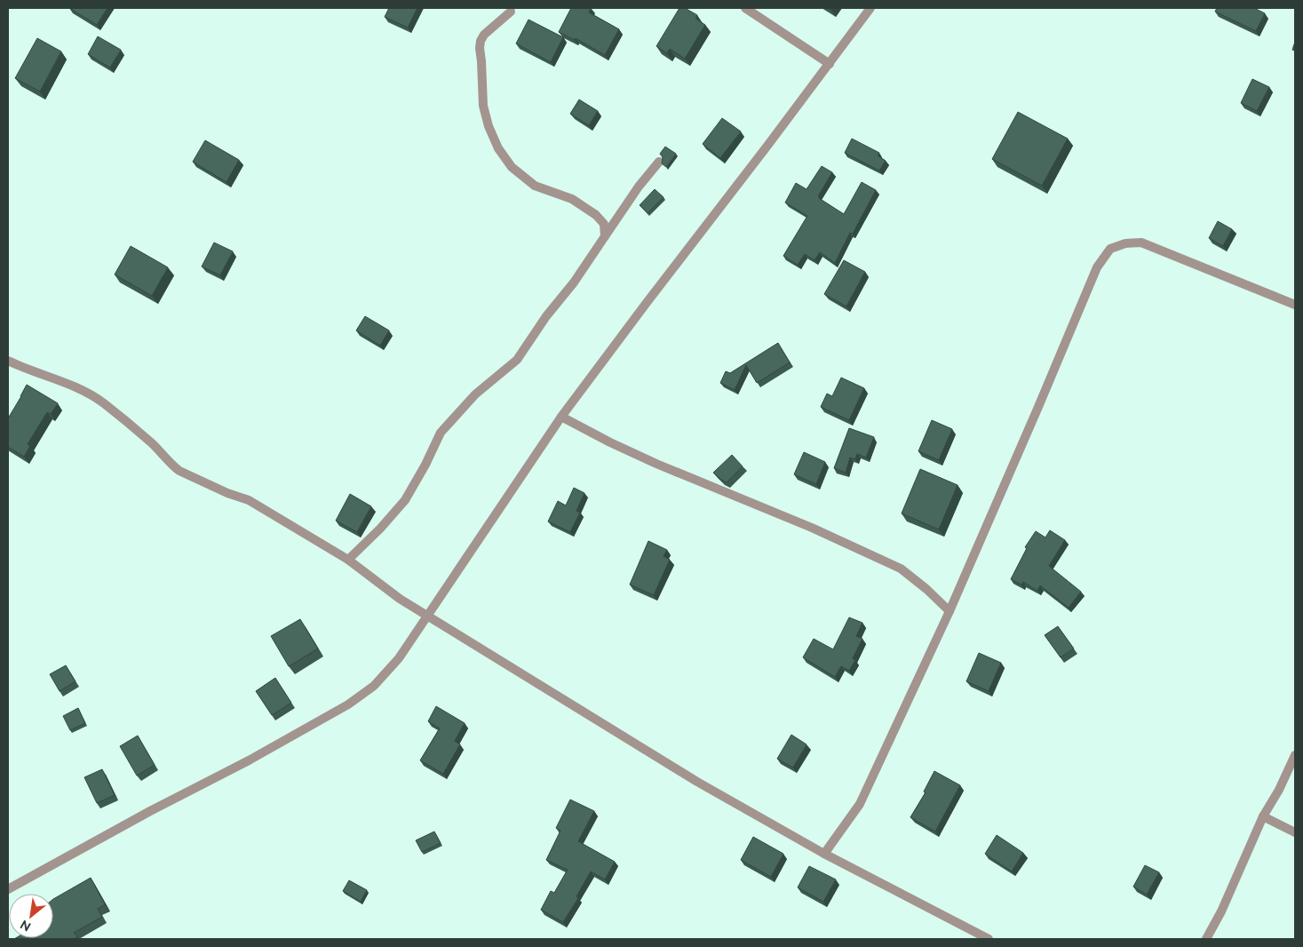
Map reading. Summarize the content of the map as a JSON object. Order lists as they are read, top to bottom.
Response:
{
  "north": "bottom left"
}
